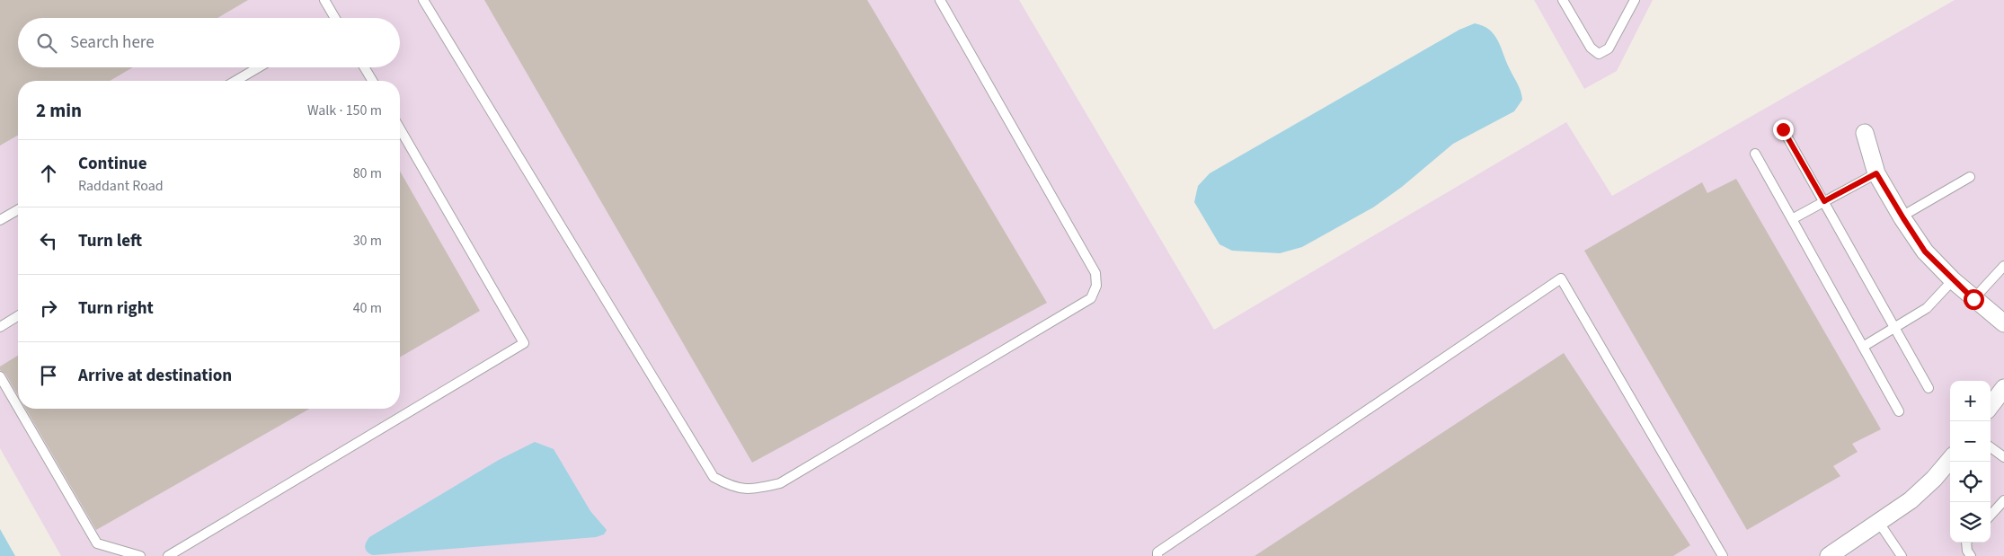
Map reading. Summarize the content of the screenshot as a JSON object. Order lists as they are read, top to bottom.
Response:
{
  "page": {
    "search": "Search here",
    "heading": ["2 min", "Walk · 150 m"],
    "list": [
      ["Continue", "Raddant Road", "80 m"],
      ["Turn left", "30 m"],
      ["Turn right", "40 m"],
      "Arrive at destination"
    ],
    "map_buttons": ["+", "−"]
  }
}
